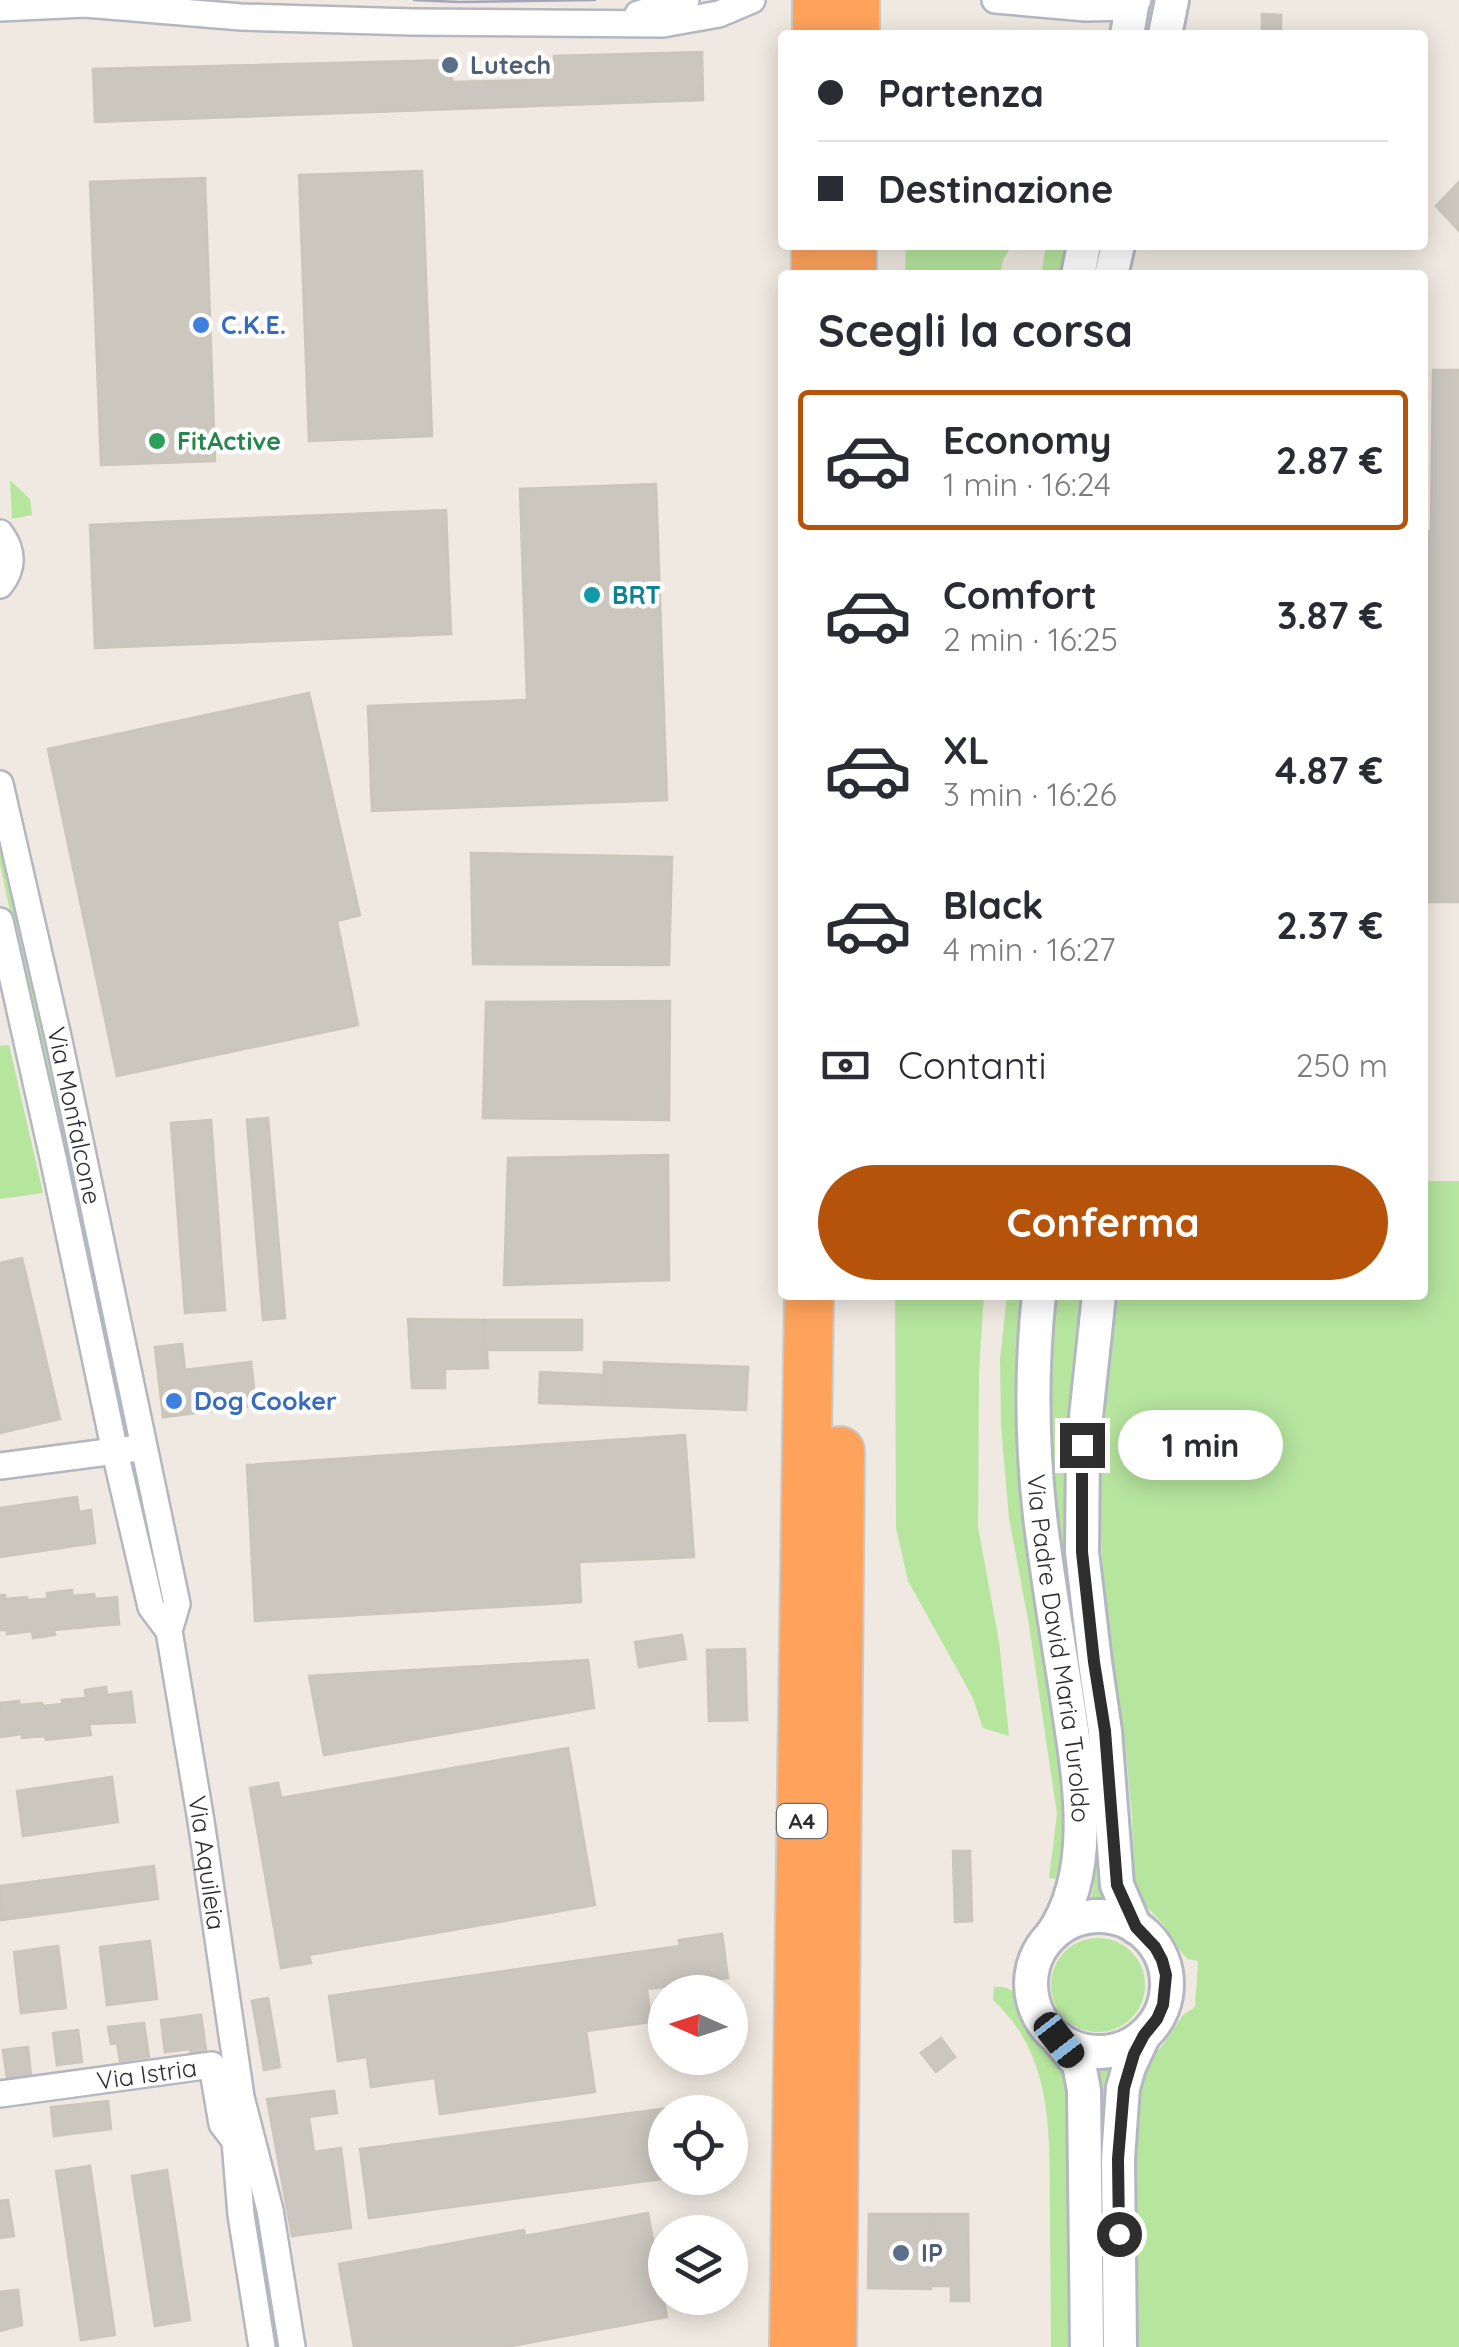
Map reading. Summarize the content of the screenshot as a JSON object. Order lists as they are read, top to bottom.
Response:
{
  "streets": {
    "highway": ["A4"],
    "street": [
      "Via Monfalcone",
      "Via Padre David Maria Turoldo",
      "Via Aquileia",
      "Via Istria"
    ]
  },
  "crossings": [
    ["Via Monfalcone", "Via Aquileia"],
    ["Via Aquileia", "Via Istria"]
  ],
  "places": [
    "Lutech",
    "C.K.E.",
    "FitActive",
    "BRT",
    "Dog Cooker",
    "IP"
  ],
  "north": "left",
  "page": {
    "banner": ["Partenza", "Destinazione"],
    "heading": "Scegli la corsa",
    "list": [
      {
        "name": "Economy",
        "note": "1 min · 16:24",
        "value": "2.87 €"
      },
      {
        "name": "Comfort",
        "note": "2 min · 16:25",
        "value": "3.87 €"
      },
      {
        "name": "XL",
        "note": "3 min · 16:26",
        "value": "4.87 €"
      },
      {
        "name": "Black",
        "note": "4 min · 16:27",
        "value": "2.37 €"
      }
    ],
    "pay": ["Contanti", "250 m"],
    "buttons": "Conferma",
    "bubble": "1 min"
  }
}
